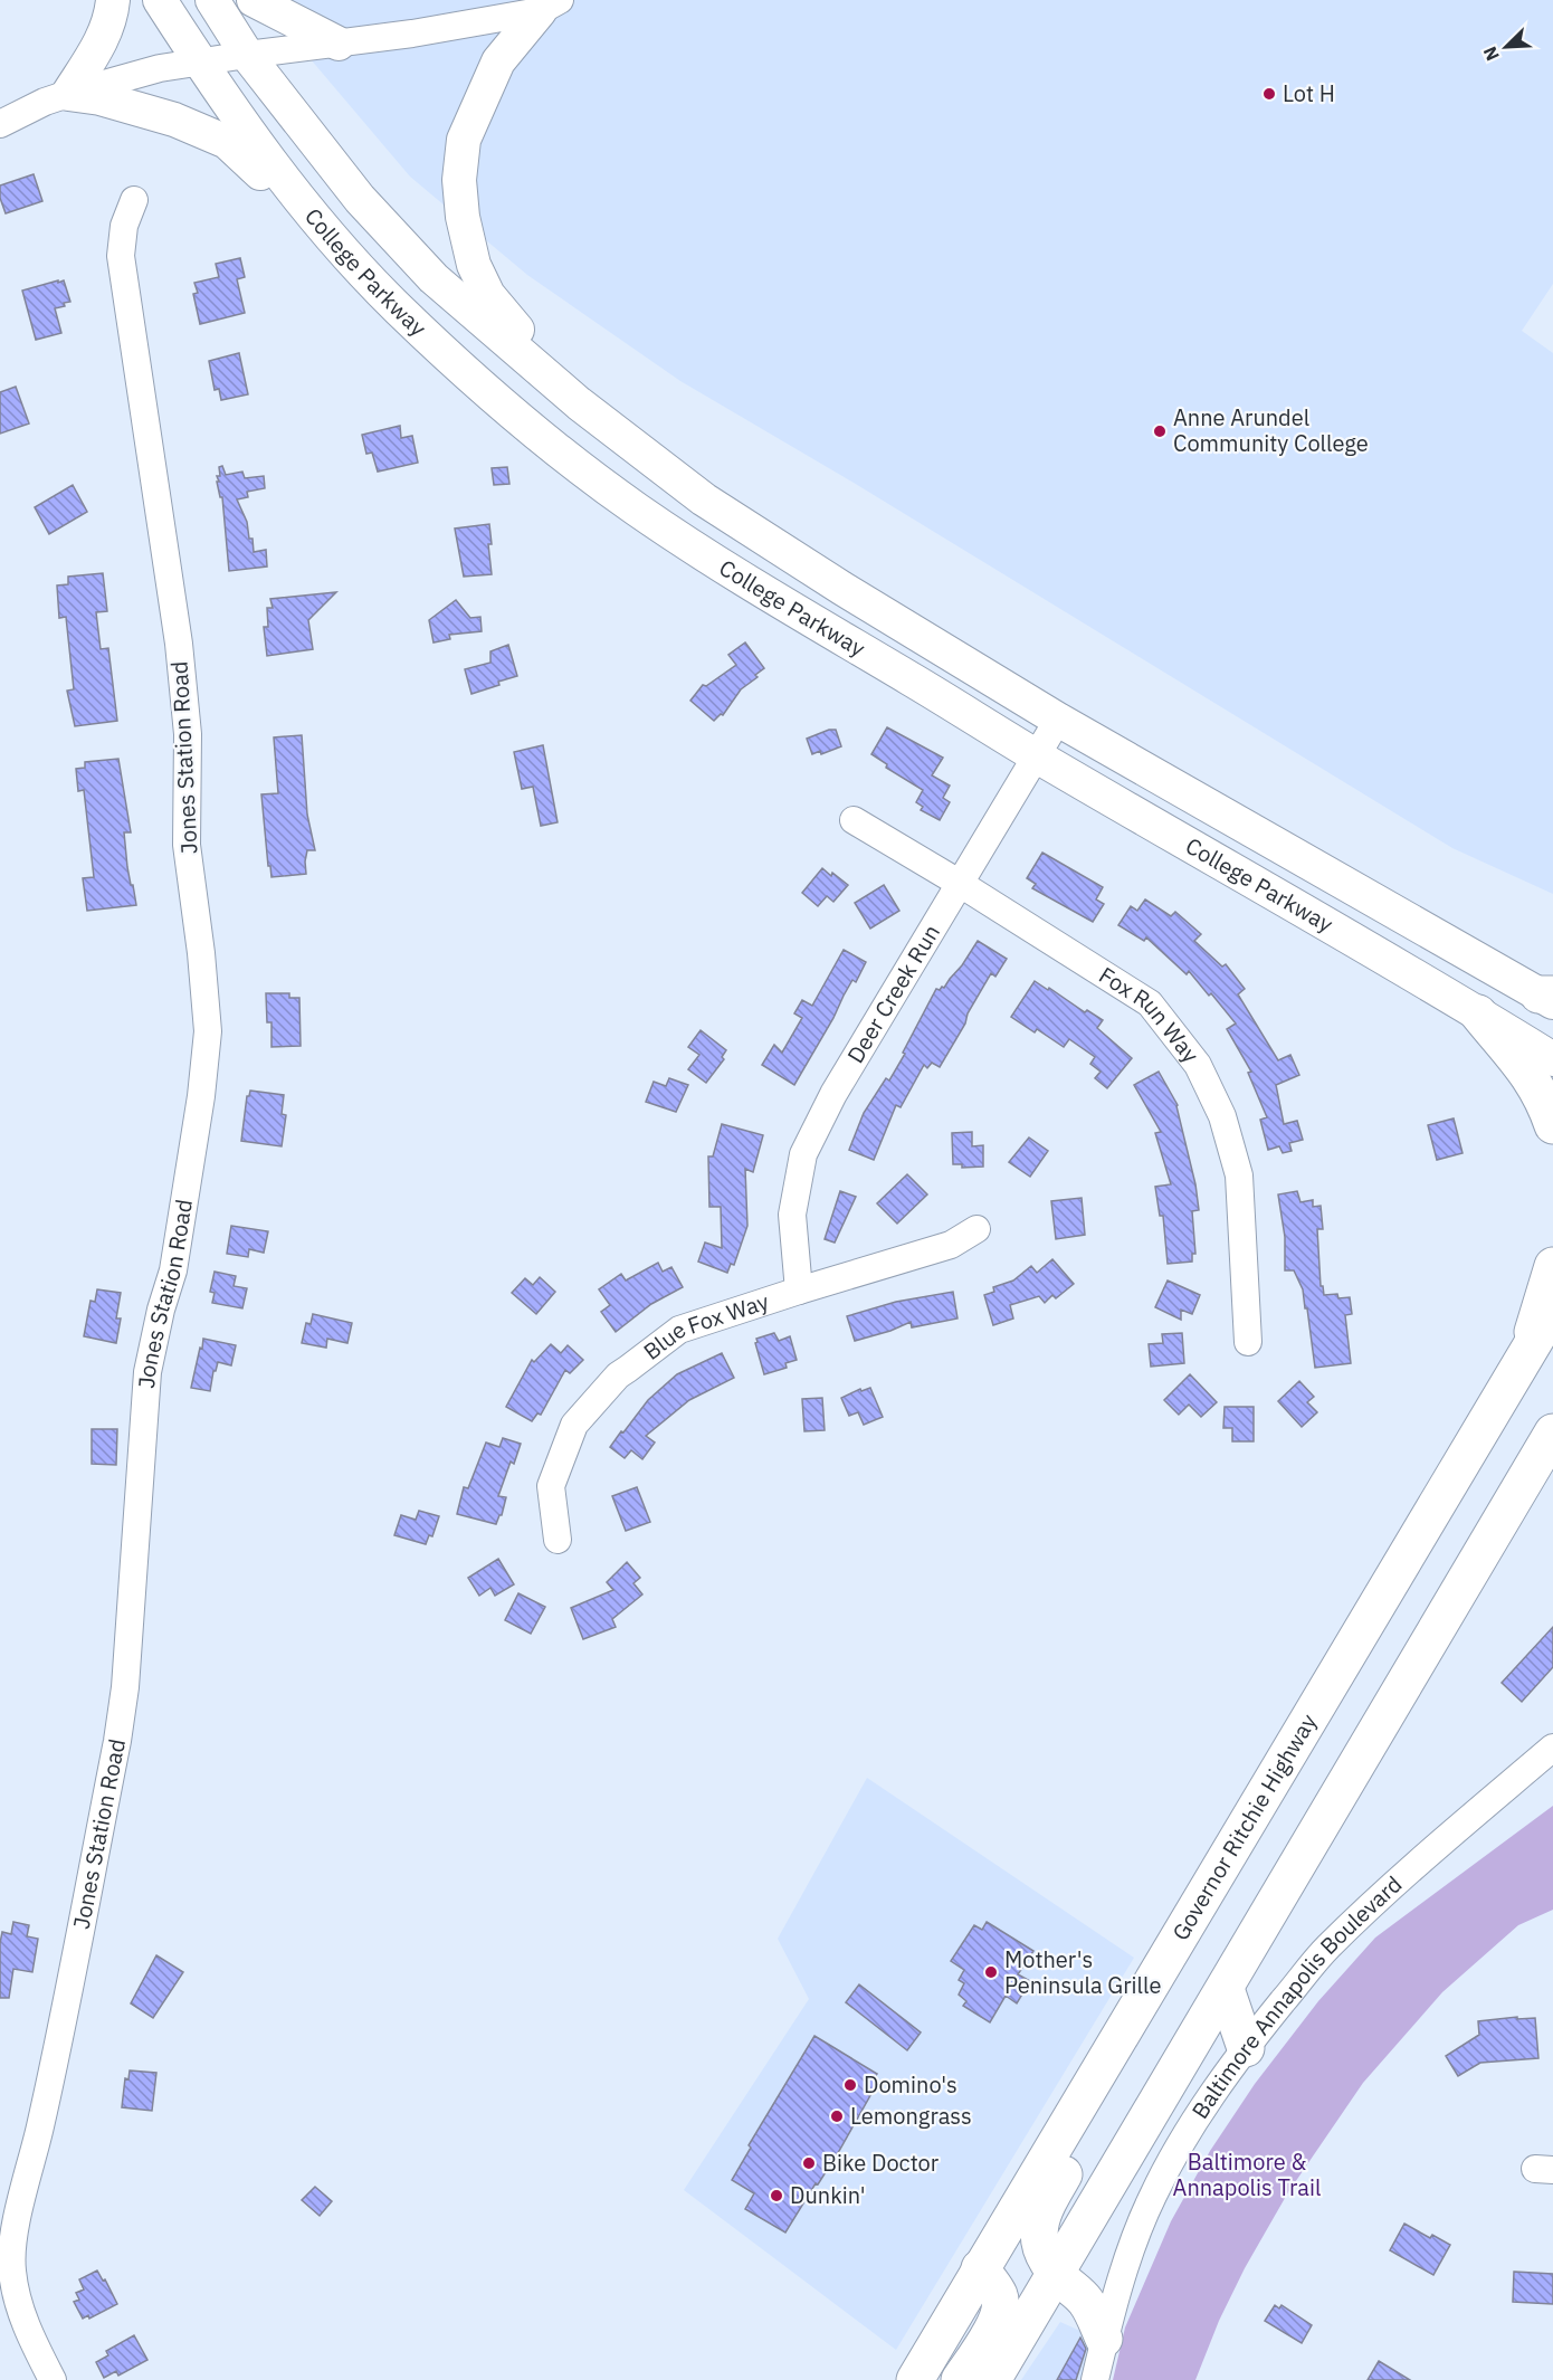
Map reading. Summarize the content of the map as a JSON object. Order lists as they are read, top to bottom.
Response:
{
  "streets": {
    "highway": ["Governor Ritchie Highway"],
    "main road": ["College Parkway"],
    "street": [
      "Jones Station Road",
      "Deer Creek Run",
      "Fox Run Way",
      "Blue Fox Way",
      "Baltimore Annapolis Boulevard"
    ]
  },
  "crossings": [
    ["College Parkway", "Deer Creek Run"],
    ["Deer Creek Run", "Fox Run Way"],
    ["Deer Creek Run", "Blue Fox Way"]
  ],
  "parks": ["Baltimore & Annapolis Trail"],
  "places": [
    "Lot H",
    "Anne Arundel Community College",
    "Mother's Peninsula Grille",
    "Domino's",
    "Lemongrass",
    "Bike Doctor",
    "Dunkin'"
  ],
  "north": "bottom left"
}
